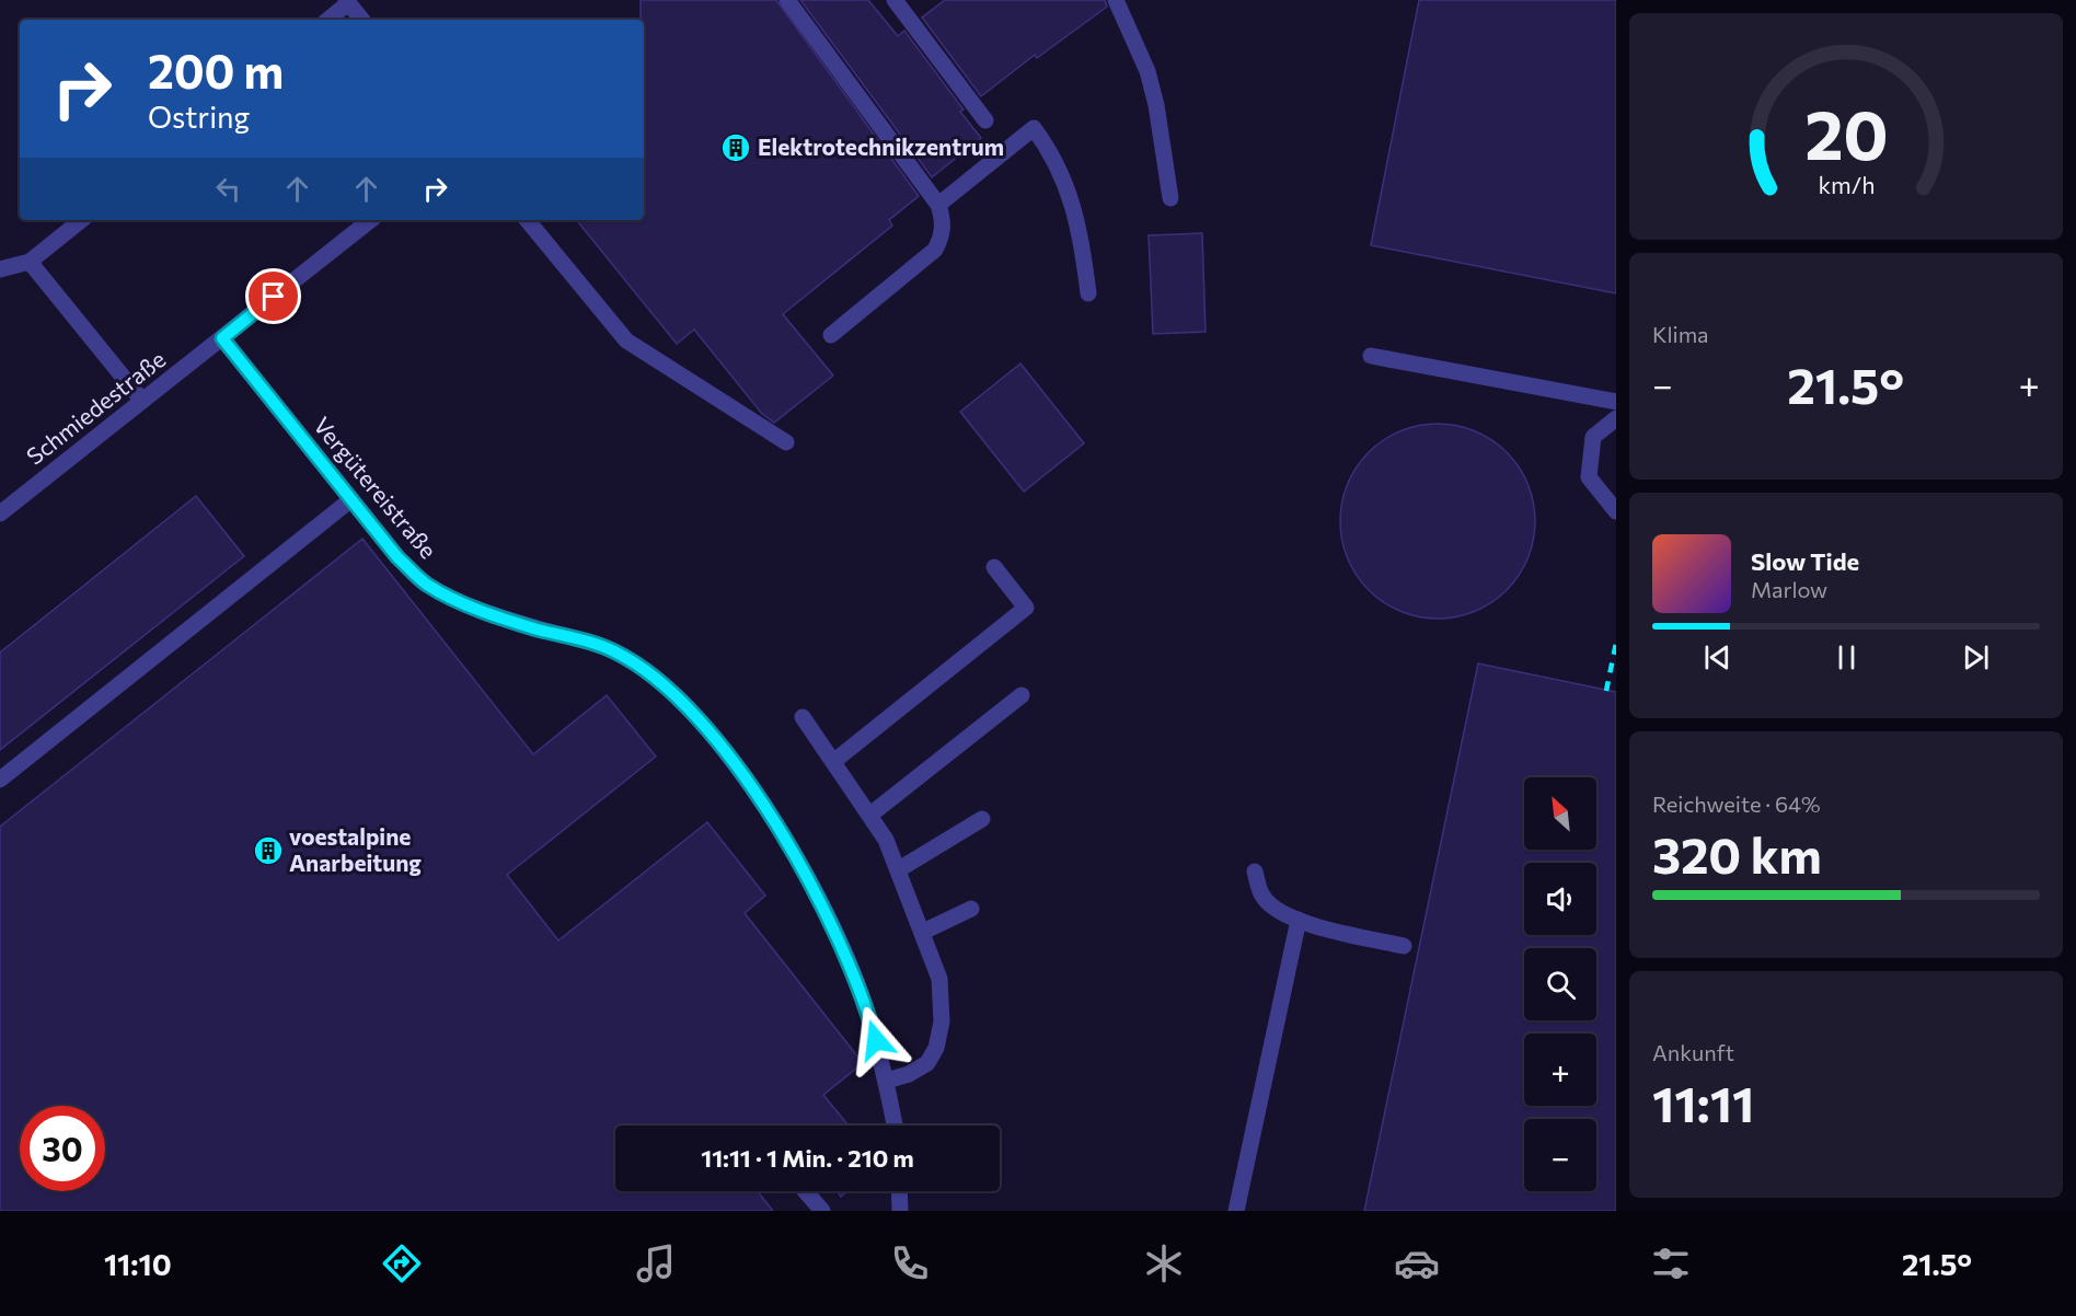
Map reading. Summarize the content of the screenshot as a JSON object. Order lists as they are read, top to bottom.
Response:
{
  "streets": {
    "street": ["Schmiedestraße", "Vergütereistraße"]
  },
  "crossings": [
    ["Schmiedestraße", "Vergütereistraße"]
  ],
  "places": {
    "building": ["Elektrotechnikzentrum", "voestalpine Anarbeitung"]
  },
  "north": "top left",
  "page": {
    "turn": ["200 m", "Ostring"],
    "tile": [
      "Klima",
      ["Reichweite · 64%", "320 km"],
      ["Ankunft", "11:11"]
    ],
    "heat": ["−", "21.5°", "+"],
    "song": ["Slow Tide", "Marlow"],
    "map_buttons": ["+", "−"],
    "limit": "30",
    "trip": "11:11 · 1 Min. · 210 m",
    "tabs": ["11:10", "21.5°"],
    "gauge": ["20", "km/h"]
  }
}
